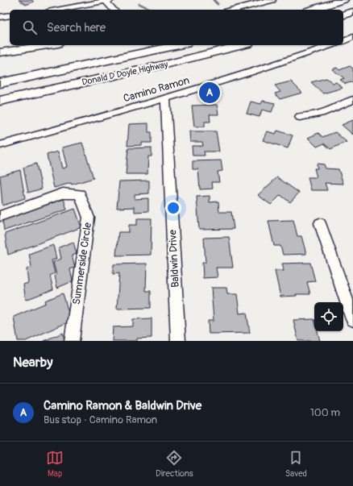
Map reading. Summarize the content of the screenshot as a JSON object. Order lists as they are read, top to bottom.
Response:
{
  "streets": {
    "highway": ["Donald D Doyle Highway"],
    "street": ["Camino Ramon", "Baldwin Drive", "Summerside Circle"]
  },
  "crossings": [
    ["Camino Ramon", "Baldwin Drive"]
  ],
  "page": {
    "search": "Search here",
    "pins": "A",
    "heading": "Nearby",
    "list": [
      {
        "mark": "A",
        "name": "Camino Ramon & Baldwin Drive",
        "note": "Bus stop · Camino Ramon",
        "value": "100 m"
      }
    ],
    "nav": ["Map", "Directions", "Saved"]
  }
}
